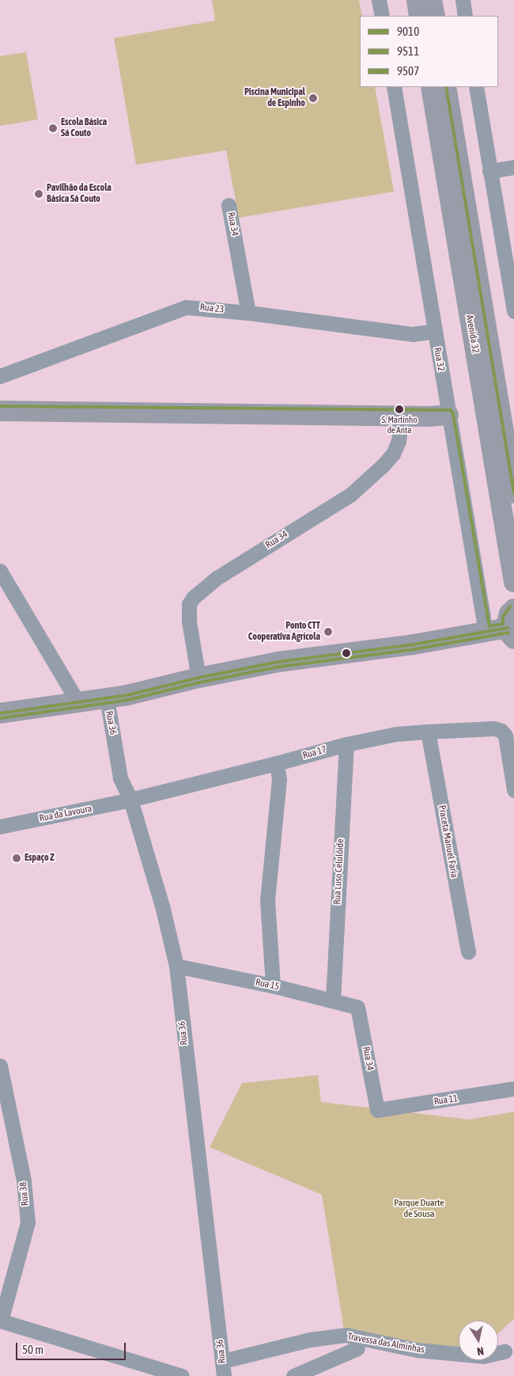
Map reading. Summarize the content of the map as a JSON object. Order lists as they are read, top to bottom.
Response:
{
  "streets": {
    "main road": ["Avenida 32"],
    "street": [
      "Rua 34",
      "Rua 23",
      "Rua 32",
      "Rua 36",
      "Rua 17",
      "Rua da Lavoura",
      "Praceta Manuel Faria",
      "Rua Luso Celulóide",
      "Rua 15",
      "Rua 11",
      "Rua 38",
      "Travessa das Alminhas"
    ]
  },
  "crossings": [
    ["Rua 34", "Rua 23"],
    ["Rua 34", "Rua 15"],
    ["Rua 34", "Rua 11"],
    ["Rua 23", "Rua 32"],
    ["Rua 36", "Rua 17"],
    ["Rua 36", "Rua da Lavoura"],
    ["Rua 36", "Rua 15"],
    ["Rua 36", "Travessa das Alminhas"],
    ["Rua 17", "Rua da Lavoura"],
    ["Rua 17", "Praceta Manuel Faria"],
    ["Rua 17", "Rua Luso Celulóide"],
    ["Rua Luso Celulóide", "Rua 15"]
  ],
  "parks": ["Parque Duarte de Sousa"],
  "places": [
    "Piscina Municipal de Espinho",
    "Escola Básica Sá Couto",
    "Pavilhão da Escola Básica Sá Couto",
    "S. Martinho de Anta",
    "Ponto CTT Cooperativa Agrícola",
    "Espaço Z"
  ],
  "lines": ["transit line 9010", "transit line 9507", "transit line 9511"],
  "legend": ["9010", "9511", "9507"],
  "scale_bar": "50 m",
  "north": "bottom"
}
